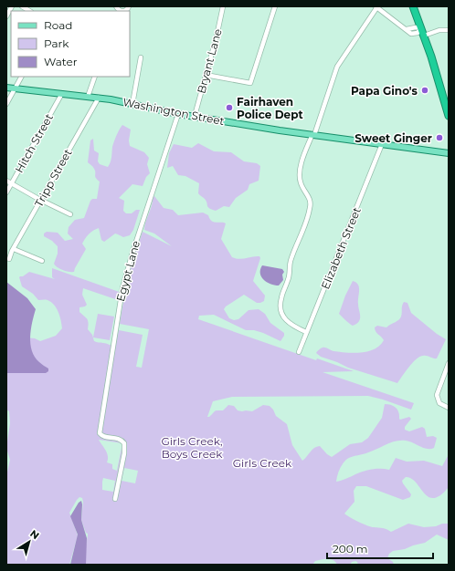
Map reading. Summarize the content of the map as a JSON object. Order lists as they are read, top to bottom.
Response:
{
  "streets": {
    "main road": ["Washington Street"],
    "street": [
      "Bryant Lane",
      "Hitch Street",
      "Tripp Street",
      "Elizabeth Street",
      "Egypt Lane"
    ]
  },
  "crossings": [
    ["Bryant Lane", "Washington Street"],
    ["Washington Street", "Hitch Street"],
    ["Washington Street", "Tripp Street"],
    ["Washington Street", "Elizabeth Street"],
    ["Washington Street", "Egypt Lane"]
  ],
  "parks": ["Girls Creek, Boys Creek", "Girls Creek"],
  "places": ["Papa Gino's", "Fairhaven Police Dept", "Sweet Ginger"],
  "legend": ["Road", "Park", "Water"],
  "scale_bar": "200 m",
  "north": "top right"
}
